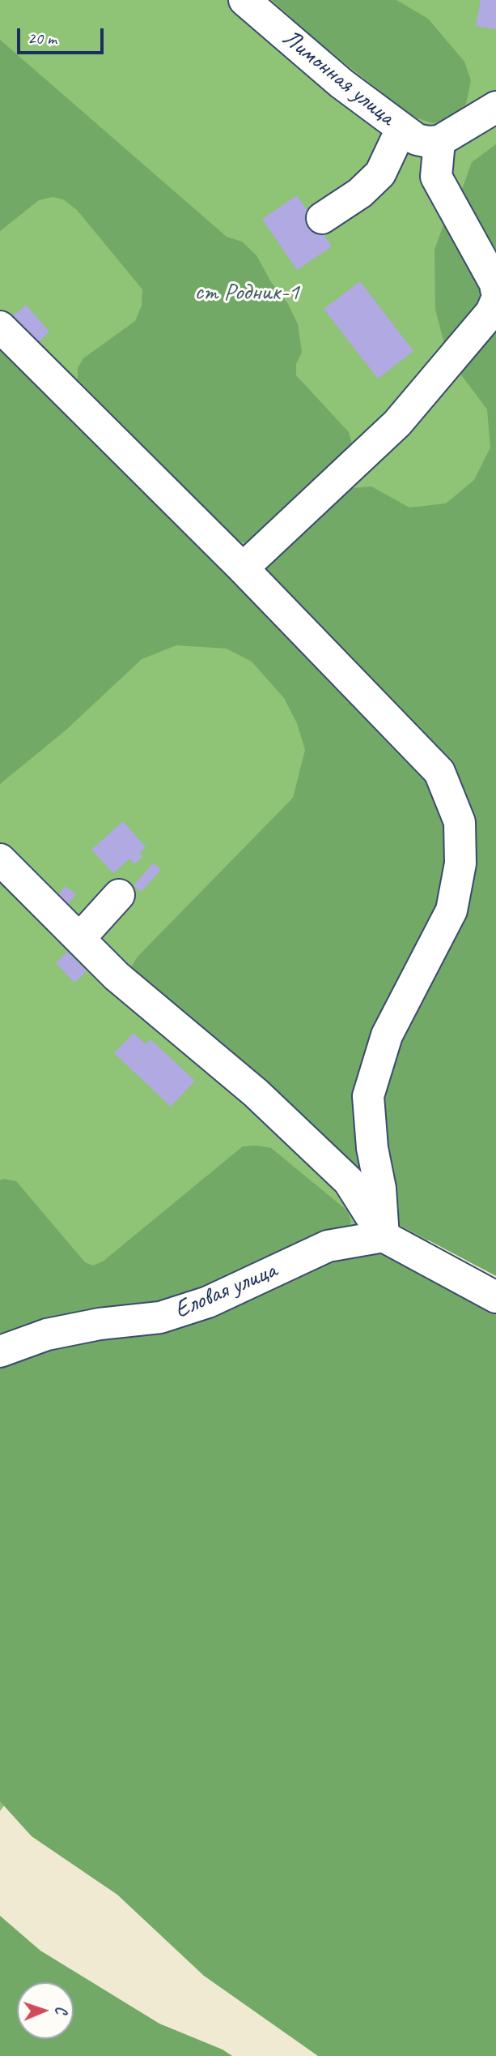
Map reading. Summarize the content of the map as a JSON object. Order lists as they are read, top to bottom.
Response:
{
  "streets": {
    "street": ["Лимонная улица", "Еловая улица"]
  },
  "parks": ["ст Родник-1"],
  "scale_bar": "20 m",
  "north": "right"
}
